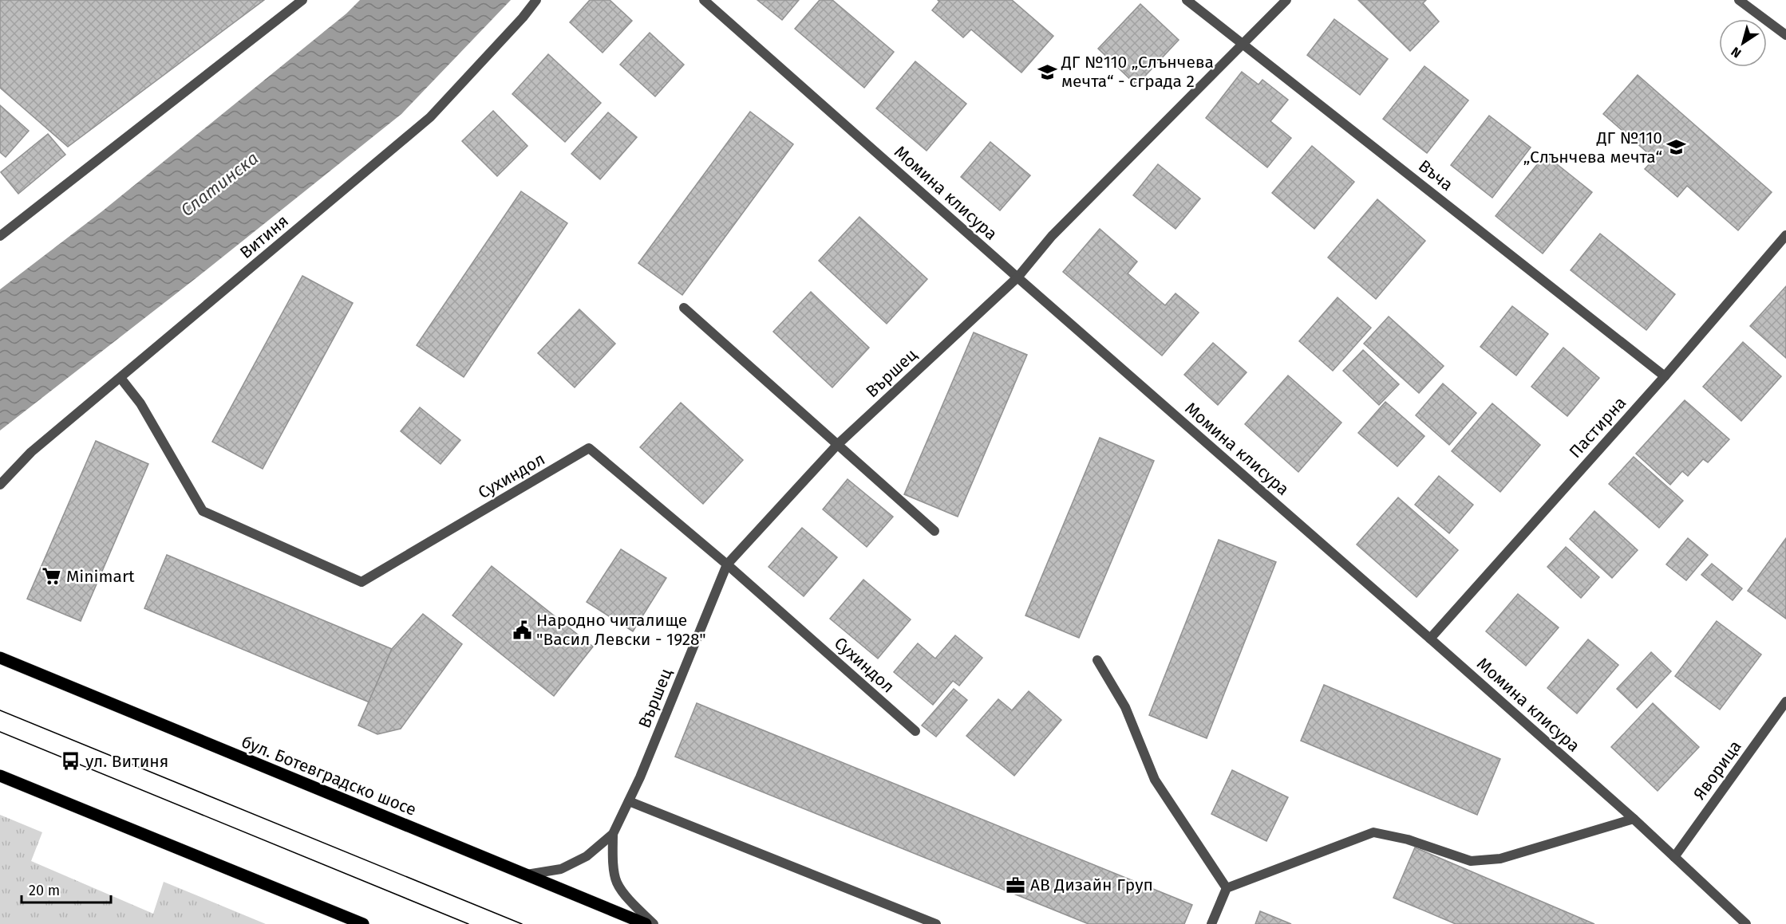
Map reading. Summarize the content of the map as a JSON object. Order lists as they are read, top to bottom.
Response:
{
  "streets": {
    "main road": ["бул. Ботевградско шосе"],
    "street": [
      "Въча",
      "Момина клисура",
      "Витиня",
      "Вършец",
      "Пастирна",
      "Сухиндол",
      "Яворица"
    ]
  },
  "crossings": [
    ["Въча", "Вършец"],
    ["Въча", "Пастирна"],
    ["Момина клисура", "Вършец"],
    ["Момина клисура", "Пастирна"],
    ["Момина клисура", "Яворица"],
    ["Витиня", "Сухиндол"],
    ["Вършец", "Сухиндол"],
    ["Вършец", "бул. Ботевградско шосе"]
  ],
  "water": ["Слатинска"],
  "places": {
    "school or university": ["ДГ №110 „Слънчева мечта“ - сграда 2", "ДГ №110 „Слънчева мечта“"],
    "supermarket": ["Minimart"],
    "public building": ["Народно читалище \"Васил Левски - 1928\""],
    "bus stop": ["ул. Витиня"],
    "office": ["АВ Дизайн Груп"]
  },
  "scale_bar": "20 m",
  "north": "bottom left"
}
